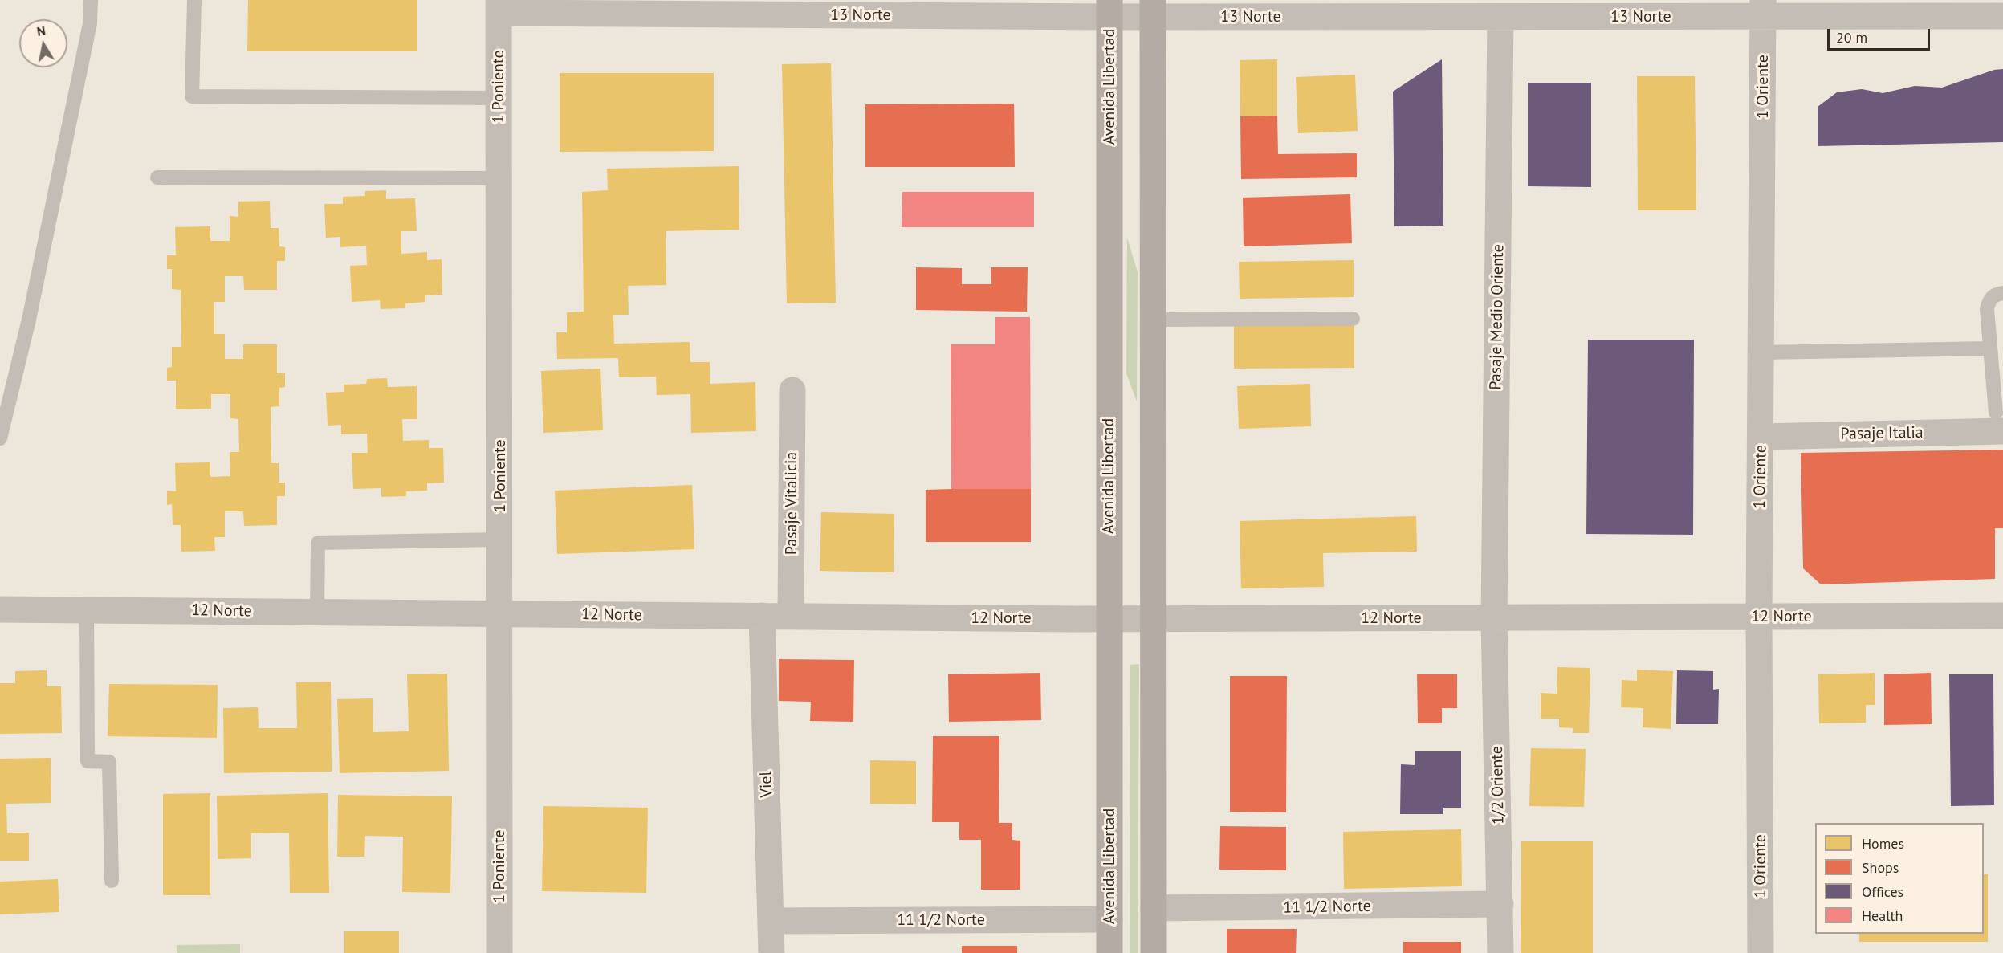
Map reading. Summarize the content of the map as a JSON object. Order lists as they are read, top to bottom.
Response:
{
  "streets": {
    "main road": ["Avenida Libertad"],
    "street": [
      "13 Norte",
      "1 Poniente",
      "1 Oriente",
      "Pasaje Medio Oriente",
      "Pasaje Italia",
      "Pasaje Vitalicia",
      "12 Norte",
      "Viel",
      "1/2 Oriente",
      "11 1/2 Norte"
    ]
  },
  "crossings": [
    ["13 Norte", "1 Poniente"],
    ["13 Norte", "Avenida Libertad"],
    ["13 Norte", "1 Oriente"],
    ["13 Norte", "Pasaje Medio Oriente"],
    ["1 Poniente", "12 Norte"],
    ["Avenida Libertad", "12 Norte"],
    ["Avenida Libertad", "11 1/2 Norte"],
    ["1 Oriente", "Pasaje Italia"],
    ["1 Oriente", "12 Norte"],
    ["Pasaje Medio Oriente", "12 Norte"],
    ["Pasaje Medio Oriente", "1/2 Oriente"],
    ["Pasaje Vitalicia", "12 Norte"],
    ["12 Norte", "Viel"],
    ["12 Norte", "1/2 Oriente"],
    ["Viel", "11 1/2 Norte"],
    ["1/2 Oriente", "11 1/2 Norte"]
  ],
  "legend": [
    "Homes",
    "Shops",
    "Offices",
    "Health"
  ],
  "scale_bar": "20 m",
  "north": "top"
}
